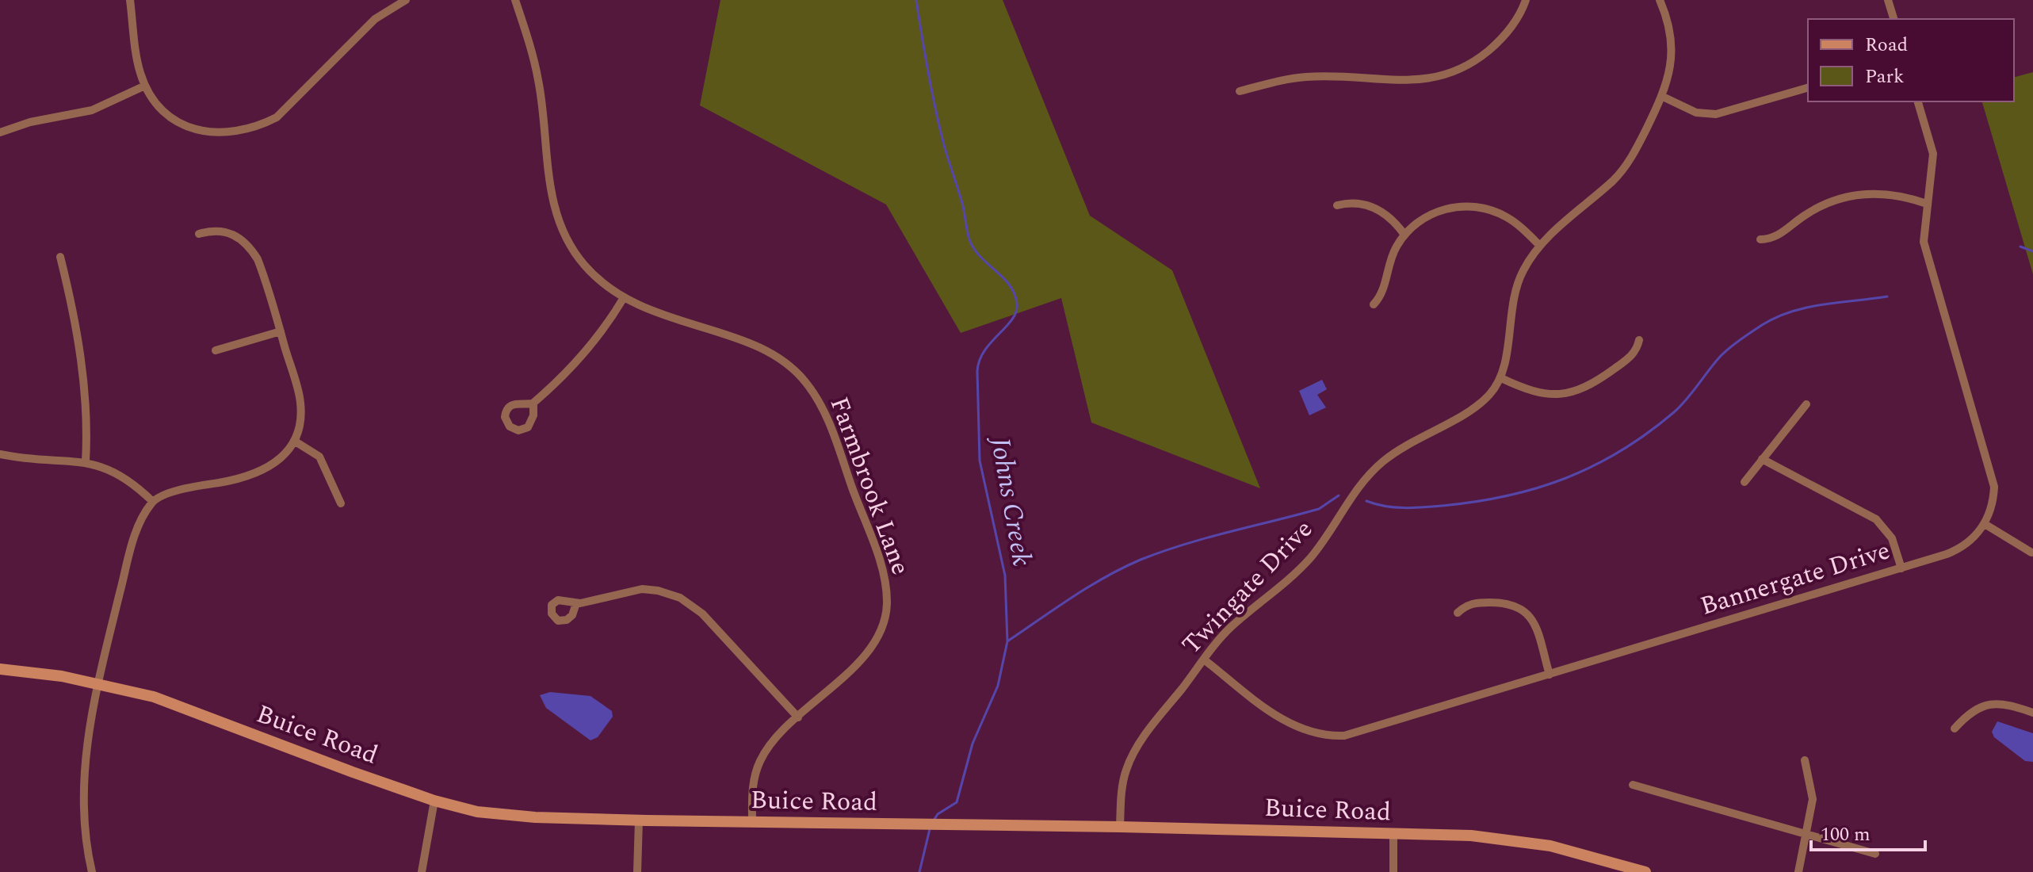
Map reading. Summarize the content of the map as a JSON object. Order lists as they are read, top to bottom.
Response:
{
  "streets": {
    "street": [
      "Farmbrook Lane",
      "Bannergate Drive",
      "Twingate Drive",
      "Buice Road"
    ]
  },
  "crossings": [
    ["Farmbrook Lane", "Buice Road"],
    ["Bannergate Drive", "Twingate Drive"],
    ["Twingate Drive", "Buice Road"]
  ],
  "water": ["Johns Creek"],
  "legend": ["Road", "Park"],
  "scale_bar": "100 m"
}
